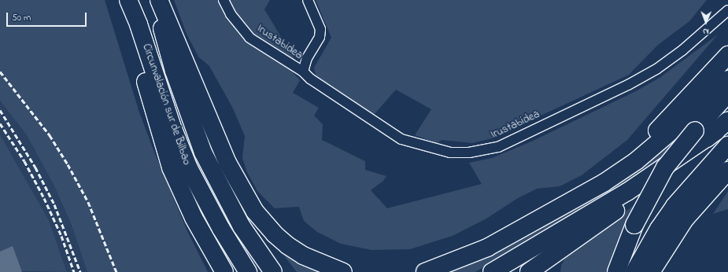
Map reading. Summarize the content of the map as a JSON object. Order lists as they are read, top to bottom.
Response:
{
  "streets": {
    "highway": ["Circunvalación sur de Bilbao"],
    "street": ["Irustabidea"]
  },
  "scale_bar": "50 m",
  "north": "bottom"
}
